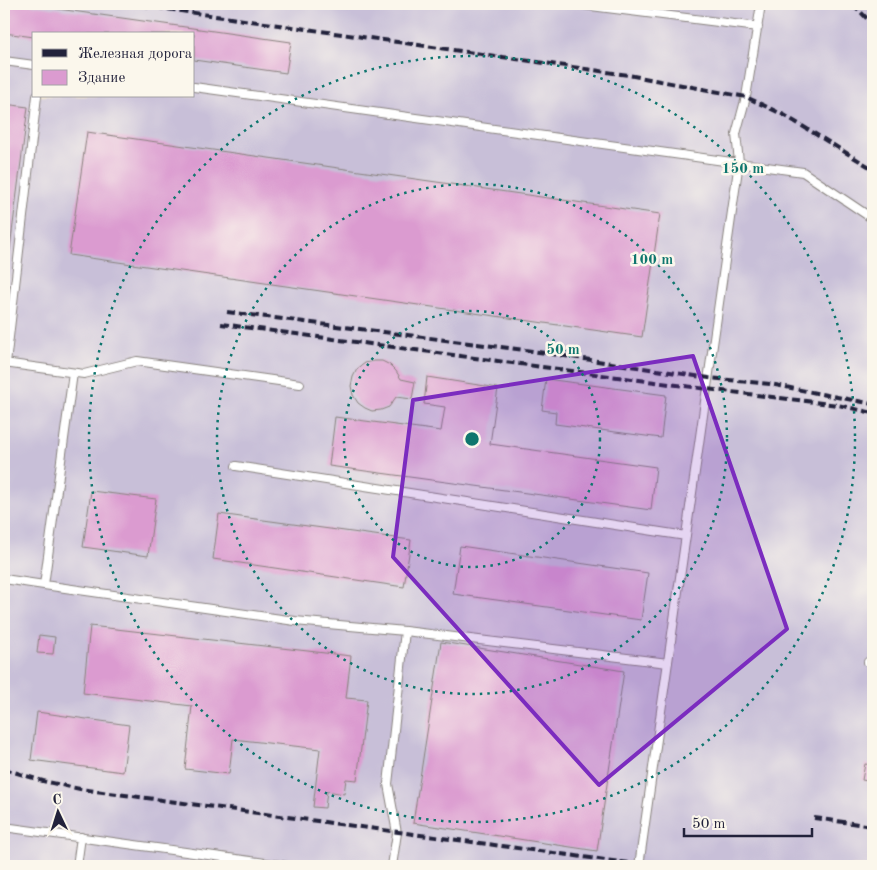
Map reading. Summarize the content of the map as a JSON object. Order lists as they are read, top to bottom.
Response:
{
  "legend": ["Железная дорога", "Здание"],
  "scale_bar": "50 m",
  "north": "top",
  "rings": ["150 m", "100 m", "50 m"]
}
